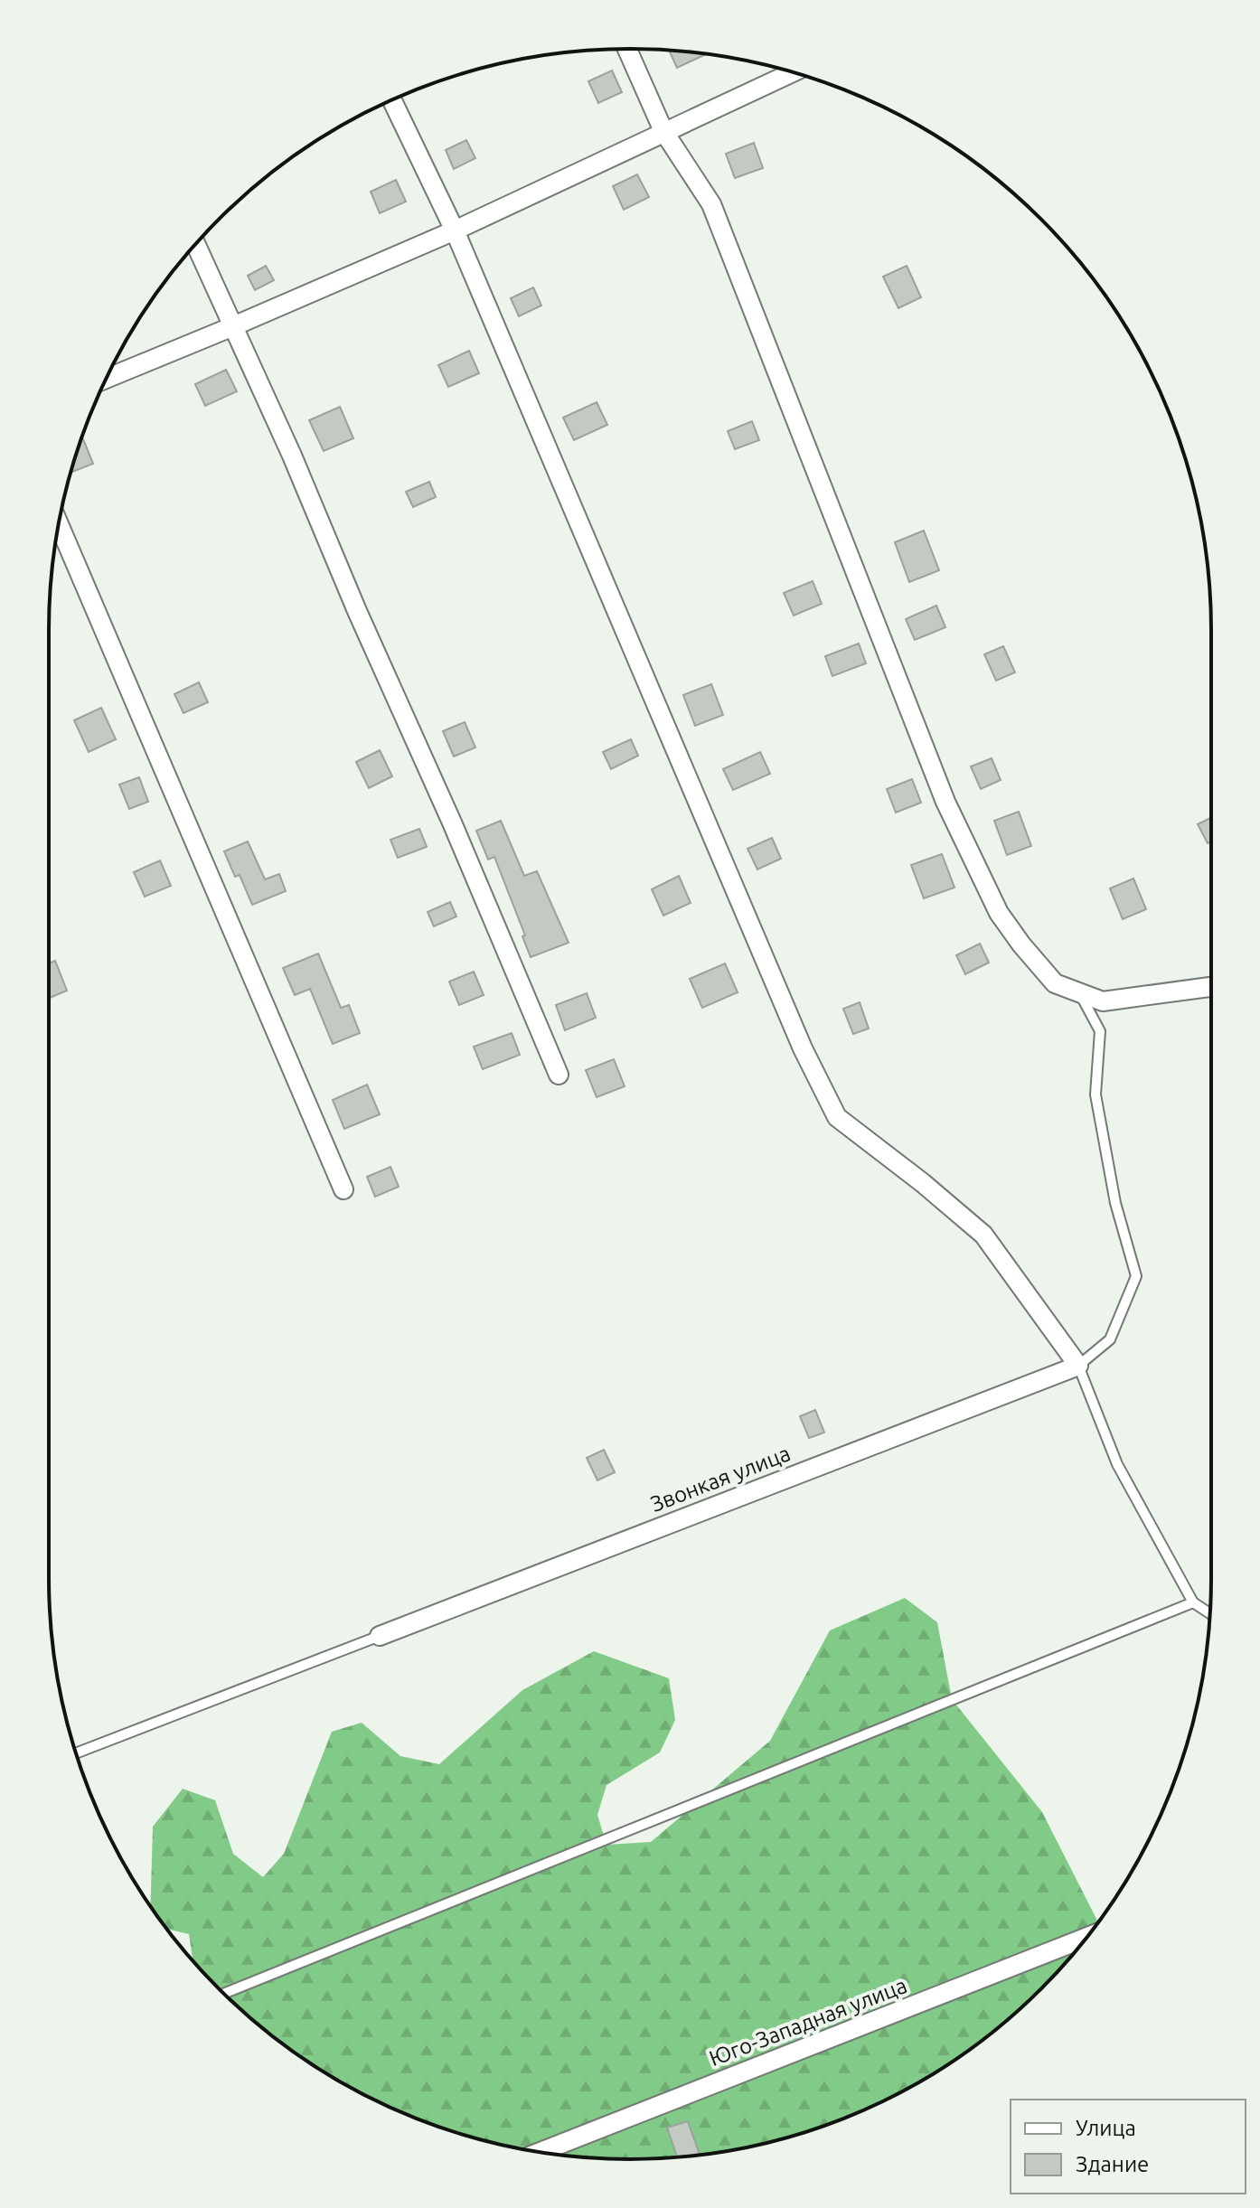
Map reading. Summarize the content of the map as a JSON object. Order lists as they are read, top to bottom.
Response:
{
  "streets": {
    "street": ["Звонкая улица", "Юго-Западная улица"]
  },
  "legend": ["Улица", "Здание"]
}
